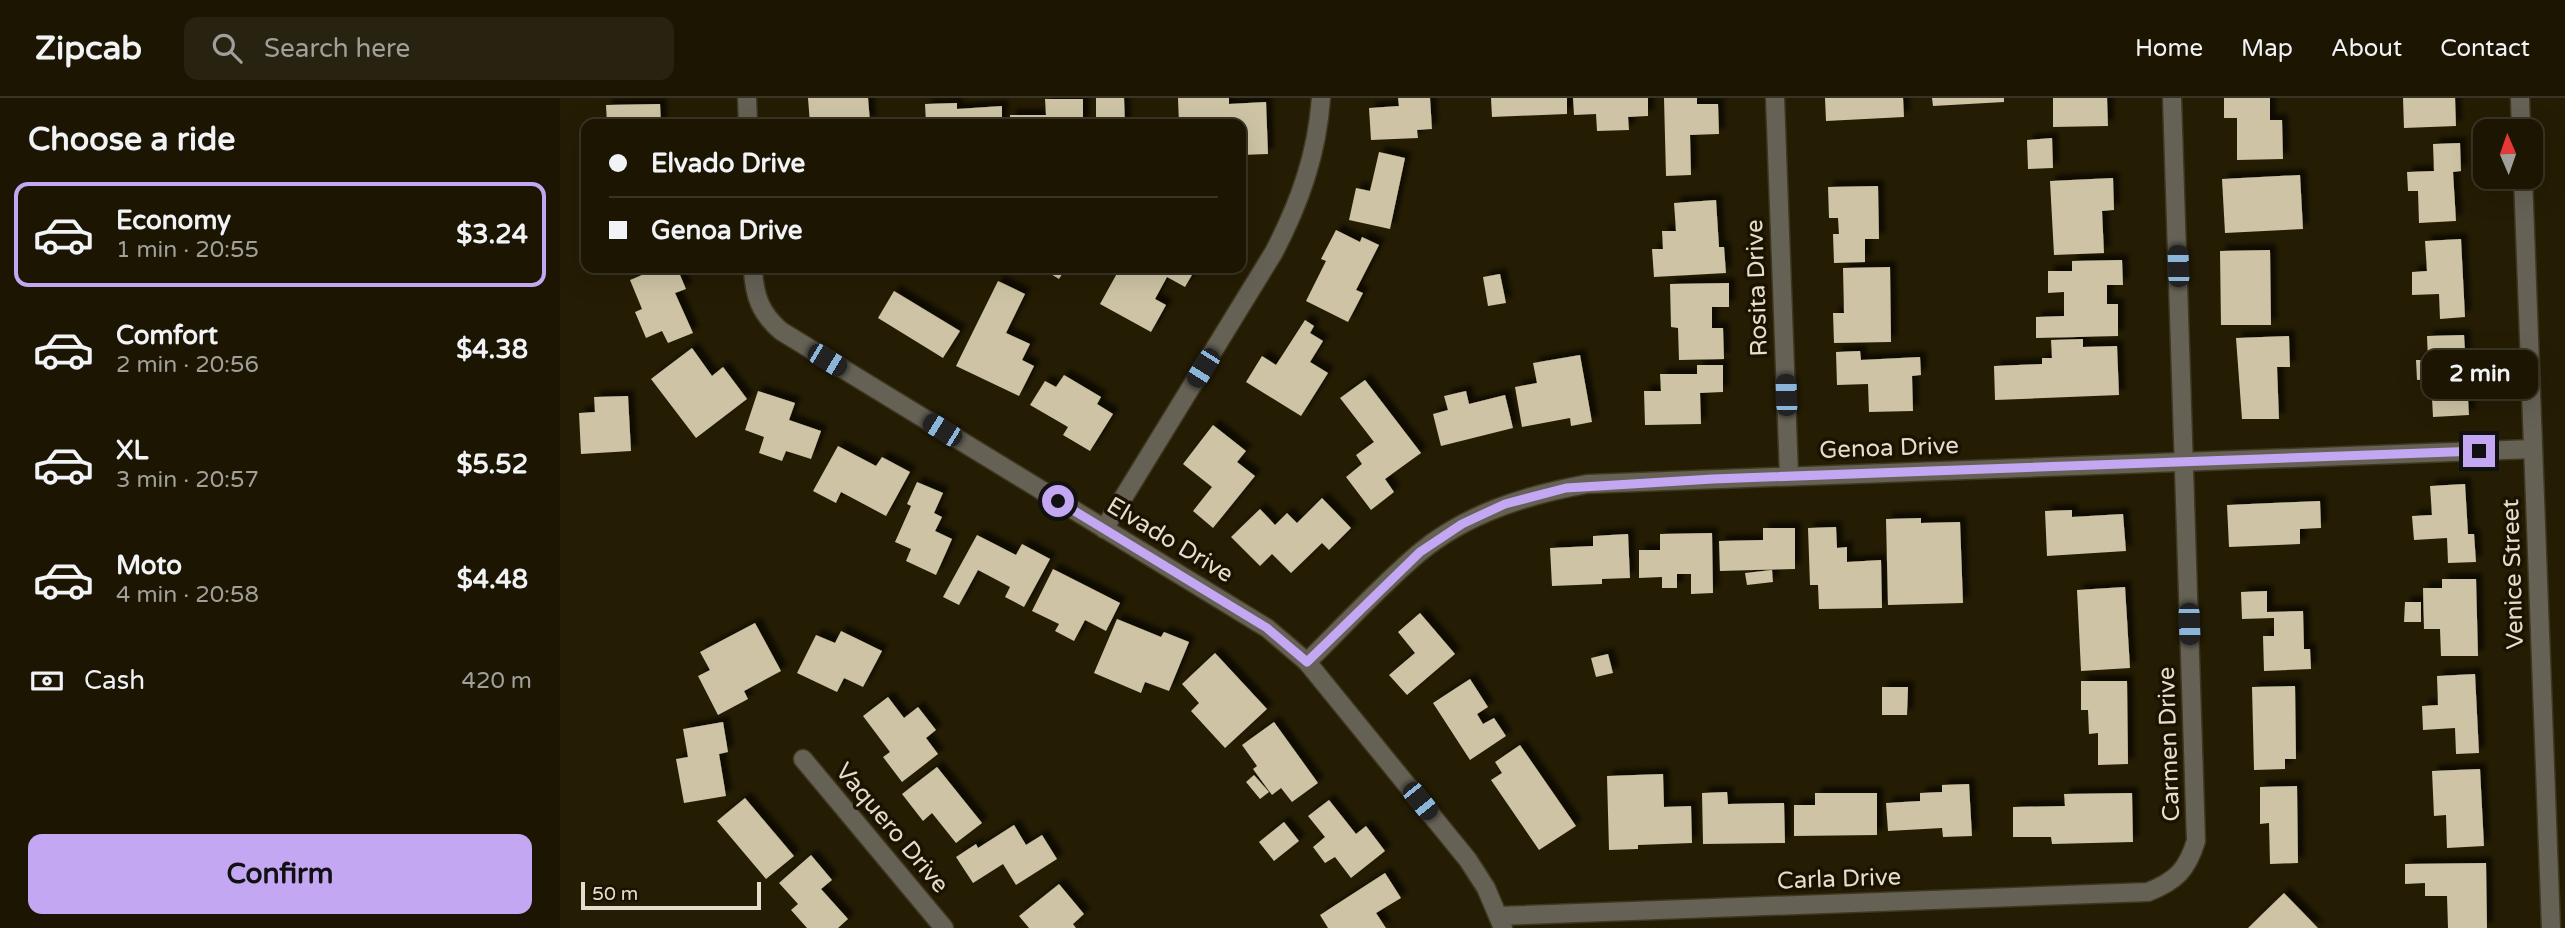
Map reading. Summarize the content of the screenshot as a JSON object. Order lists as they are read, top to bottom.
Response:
{
  "streets": {
    "street": [
      "Rosita Drive",
      "Genoa Drive",
      "Elvado Drive",
      "Venice Street",
      "Carmen Drive",
      "Vaquero Drive",
      "Carla Drive"
    ]
  },
  "crossings": [
    ["Rosita Drive", "Genoa Drive"],
    ["Genoa Drive", "Elvado Drive"],
    ["Genoa Drive", "Venice Street"],
    ["Genoa Drive", "Carmen Drive"],
    ["Elvado Drive", "Carla Drive"],
    ["Carmen Drive", "Carla Drive"]
  ],
  "scale_bar": "50 m",
  "north": "top",
  "page": {
    "header": "Zipcab",
    "search": "Search here",
    "nav": [
      "Home",
      "Map",
      "About",
      "Contact"
    ],
    "heading": "Choose a ride",
    "banner": ["Elvado Drive", "Genoa Drive"],
    "list": [
      {
        "name": "Economy",
        "note": "1 min · 20:55",
        "value": "$3.24"
      },
      {
        "name": "Comfort",
        "note": "2 min · 20:56",
        "value": "$4.38"
      },
      {
        "name": "XL",
        "note": "3 min · 20:57",
        "value": "$5.52"
      },
      {
        "name": "Moto",
        "note": "4 min · 20:58",
        "value": "$4.48"
      }
    ],
    "bubble": "2 min",
    "pay": ["Cash", "420 m"],
    "buttons": "Confirm",
    "scale": "50 m"
  }
}
